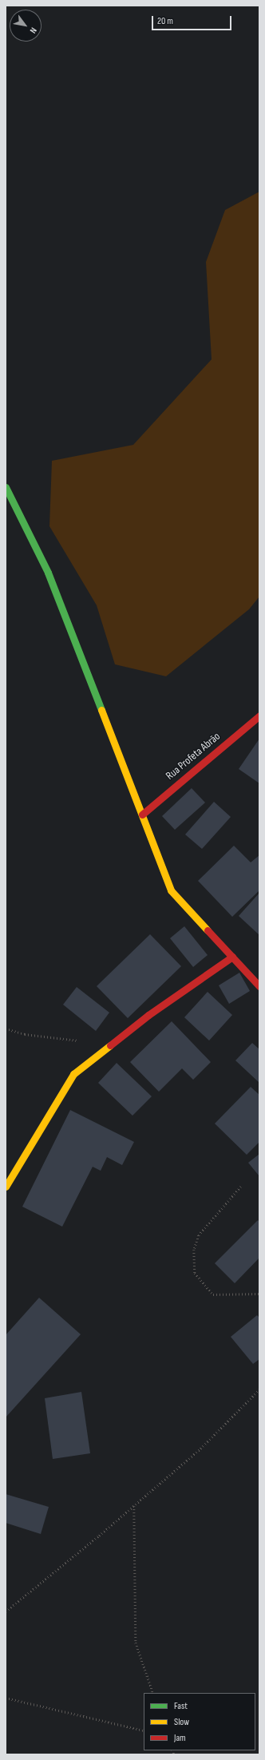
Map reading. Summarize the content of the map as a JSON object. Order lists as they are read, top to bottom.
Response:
{
  "streets": {
    "street": ["Rua Profeta Abrão"]
  },
  "legend": ["Fast", "Slow", "Jam"],
  "scale_bar": "20 m",
  "north": "bottom right"
}
